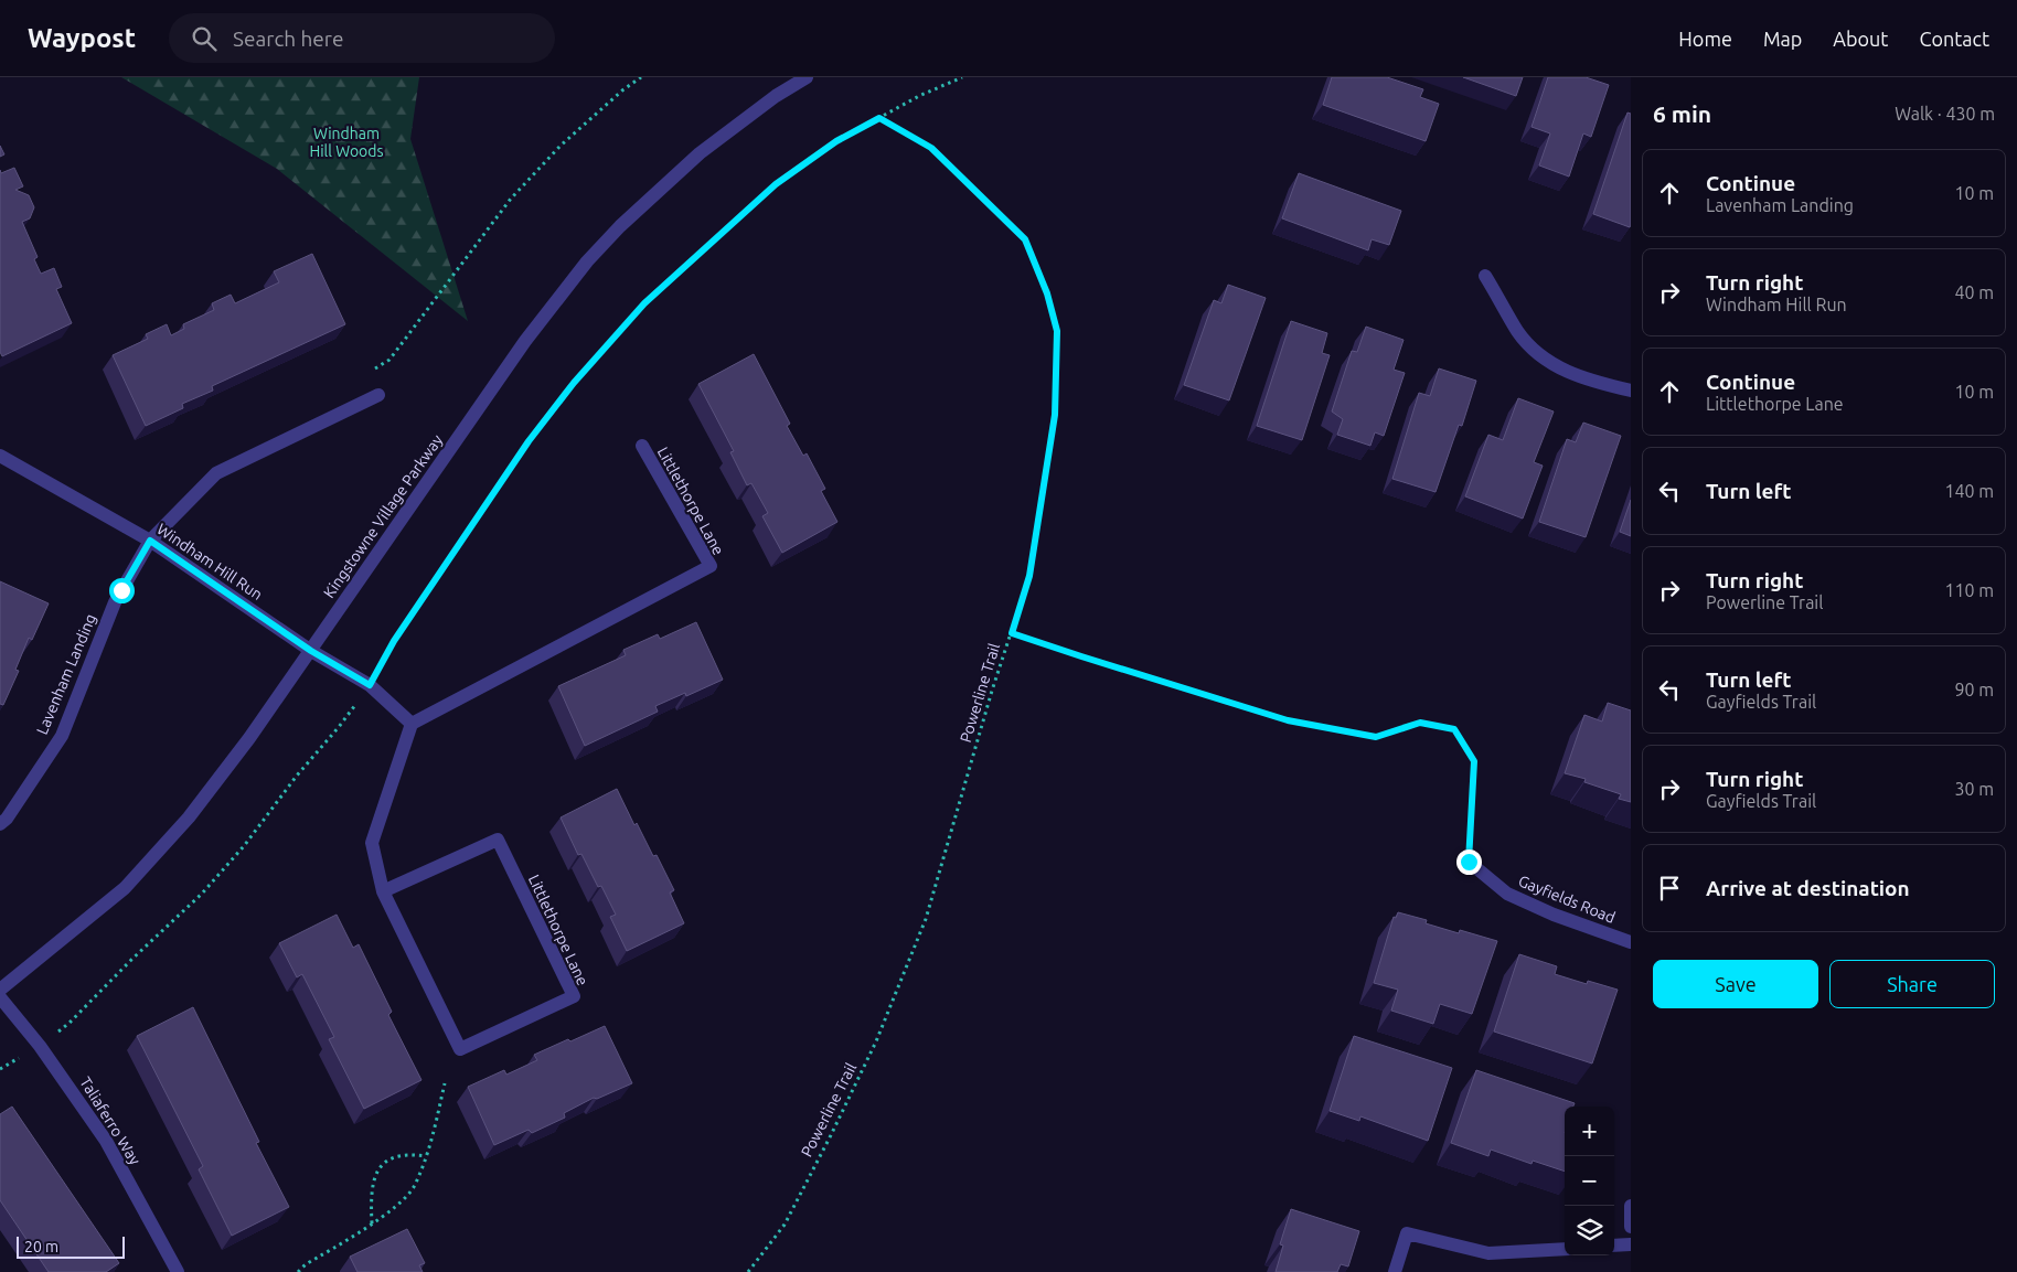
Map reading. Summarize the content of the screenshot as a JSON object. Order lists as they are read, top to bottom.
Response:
{
  "streets": {
    "street": [
      "Littlethorpe Lane",
      "Kingstowne Village Parkway",
      "Windham Hill Run",
      "Lavenham Landing",
      "Gayfields Road",
      "Taliaferro Way"
    ],
    "path": ["Powerline Trail"]
  },
  "crossings": [
    ["Kingstowne Village Parkway", "Windham Hill Run"],
    ["Windham Hill Run", "Lavenham Landing"]
  ],
  "parks": ["Windham Hill Woods"],
  "scale_bar": "20 m",
  "page": {
    "header": "Waypost",
    "search": "Search here",
    "nav": [
      "Home",
      "Map",
      "About",
      "Contact"
    ],
    "heading": ["6 min", "Walk · 430 m"],
    "list": [
      ["Continue", "Lavenham Landing", "10 m"],
      ["Turn right", "Windham Hill Run", "40 m"],
      ["Continue", "Littlethorpe Lane", "10 m"],
      ["Turn left", "140 m"],
      ["Turn right", "Powerline Trail", "110 m"],
      ["Turn left", "Gayfields Trail", "90 m"],
      ["Turn right", "Gayfields Trail", "30 m"],
      "Arrive at destination"
    ],
    "buttons": ["Save", "Share"],
    "map_buttons": ["+", "−"],
    "scale": "20 m"
  }
}
